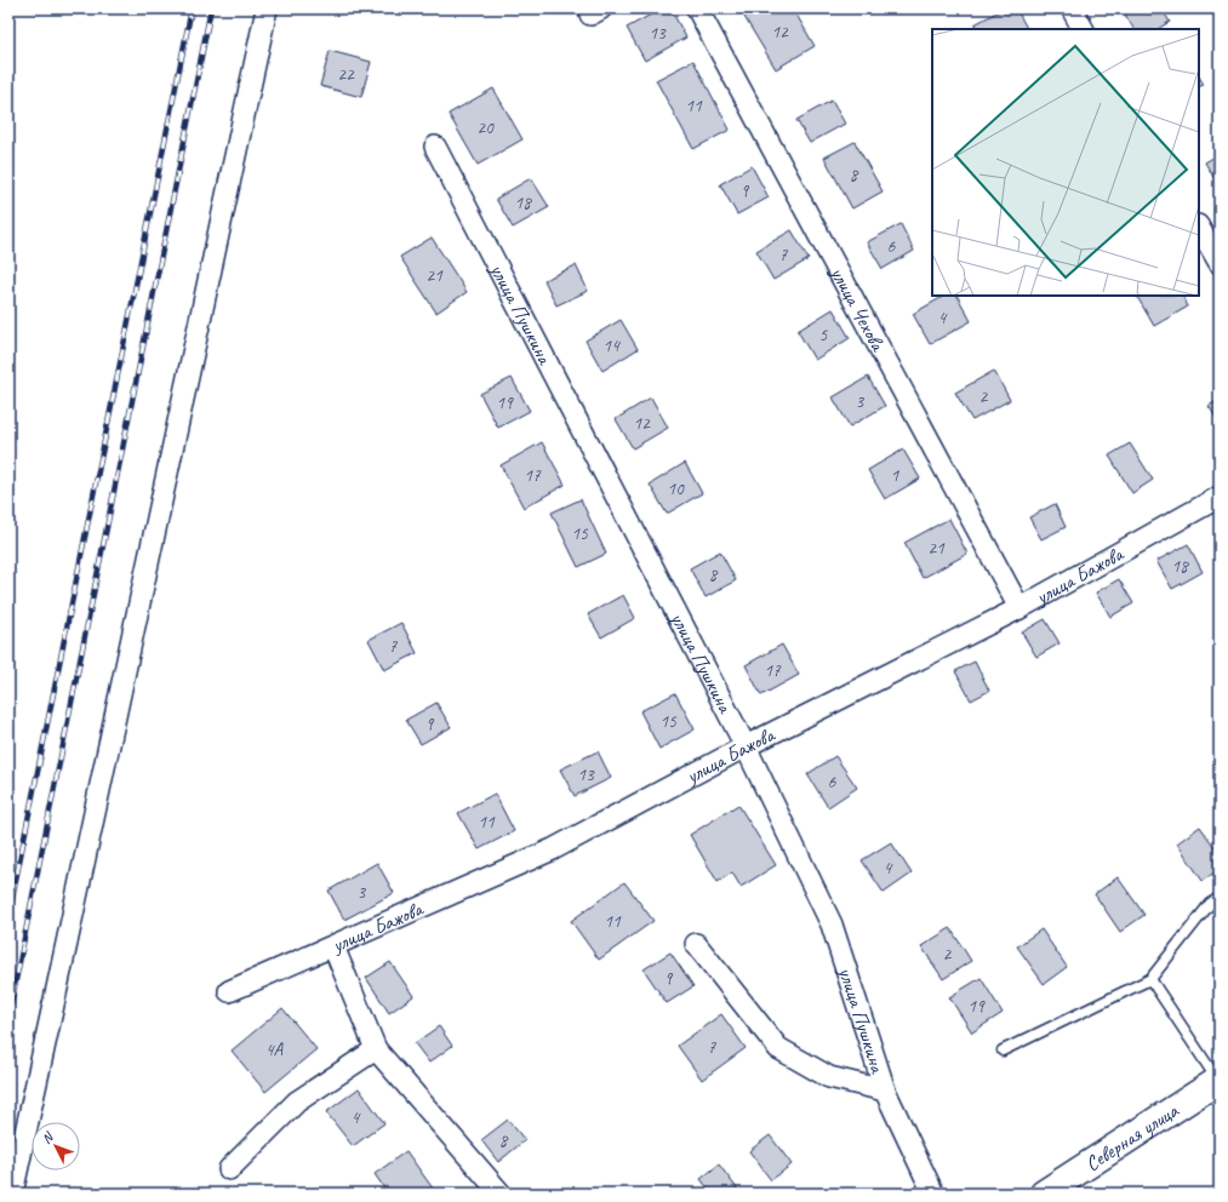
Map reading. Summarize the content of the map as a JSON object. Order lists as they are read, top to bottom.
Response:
{
  "streets": {
    "main road": ["Северная улица"],
    "street": ["улица Чехова", "улица Пушкина", "улица Бажова"]
  },
  "crossings": [
    ["улица Чехова", "улица Бажова"],
    ["улица Пушкина", "улица Бажова"]
  ],
  "house_numbers": [
    "12",
    "13",
    "22",
    "11",
    "20",
    "8",
    "9",
    "18",
    "6",
    "7",
    "21",
    "4",
    "5",
    "14",
    "2",
    "3",
    "19",
    "12",
    "17",
    "1",
    "10",
    "15",
    "21",
    "18",
    "8",
    "7",
    "17",
    "15",
    "9",
    "13",
    "6",
    "11",
    "4",
    "3",
    "11",
    "2",
    "9",
    "19",
    "7",
    "4А",
    "4",
    "8"
  ],
  "north": "top left"
}
